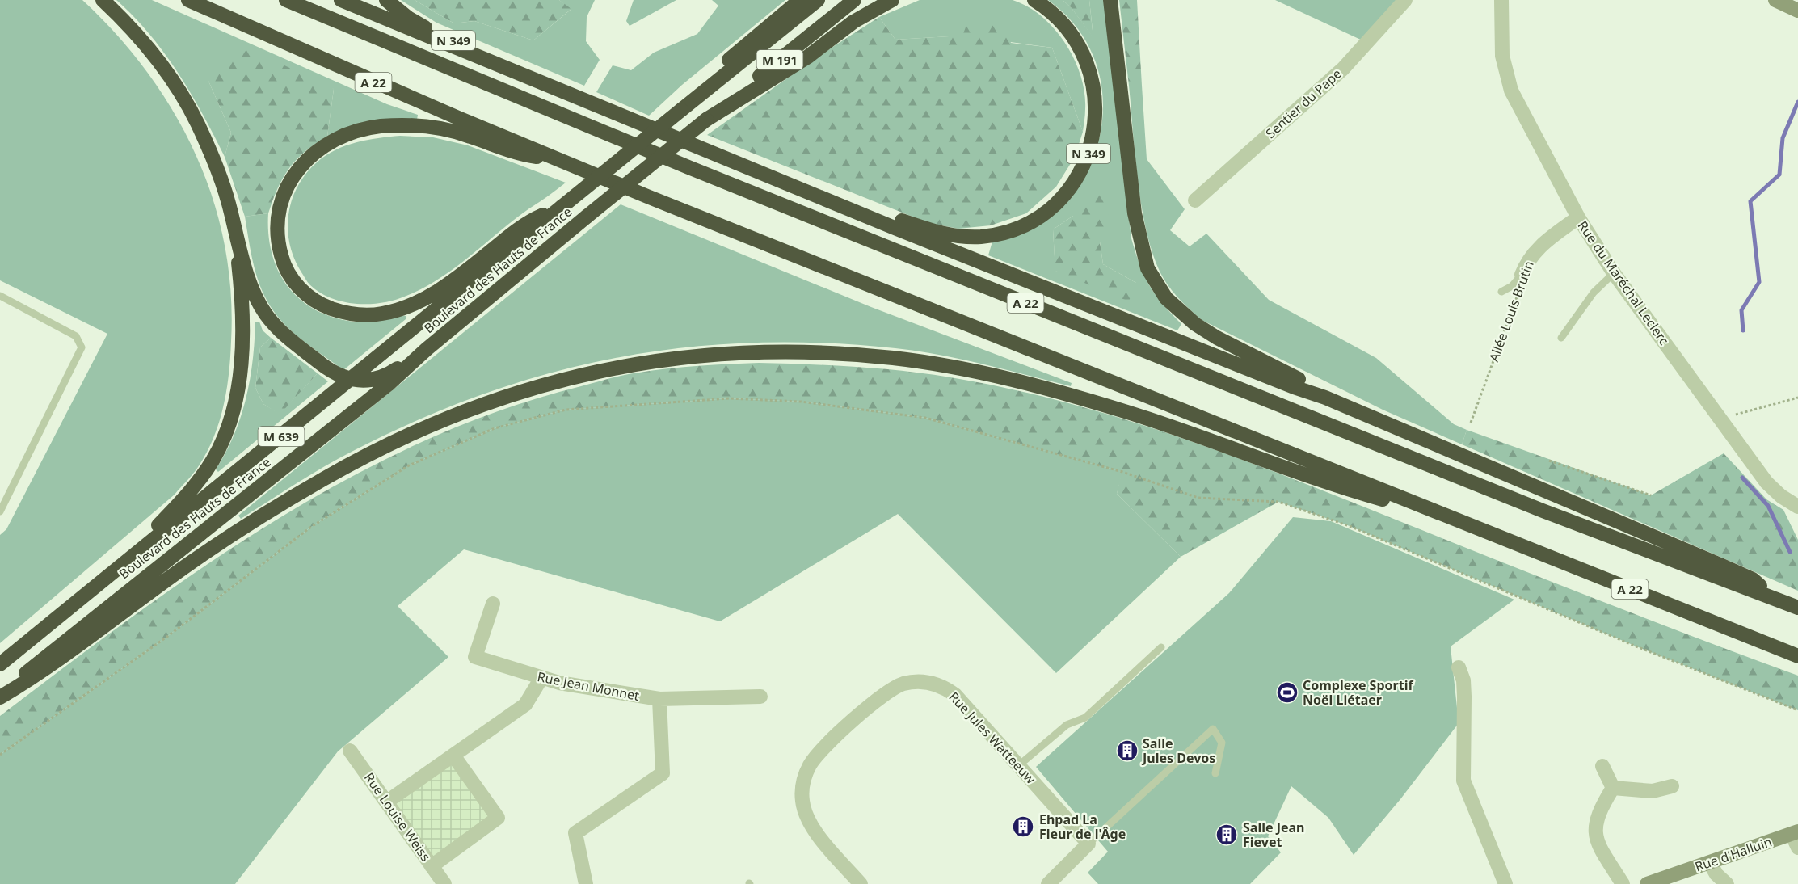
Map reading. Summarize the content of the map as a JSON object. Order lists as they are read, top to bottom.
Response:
{
  "streets": {
    "highway": [
      "N 349",
      "M 191",
      "A 22",
      "Boulevard des Hauts de France",
      "M 639"
    ],
    "main road": ["Rue d'Halluin"],
    "street": [
      "Sentier du Pape",
      "Rue du Maréchal Leclerc",
      "Allée Louis Brutin",
      "Rue Jean Monnet",
      "Rue Jules Watteeuw",
      "Rue Louise Weiss"
    ]
  },
  "crossings": [
    ["M 191", "Boulevard des Hauts de France"],
    ["Rue du Maréchal Leclerc", "Allée Louis Brutin"]
  ],
  "places": {
    "sports": ["Complexe Sportif Noël Liétaer"],
    "building": ["Salle Jules Devos", "Ehpad La Fleur de l'Âge", "Salle Jean Fievet"]
  }
}
